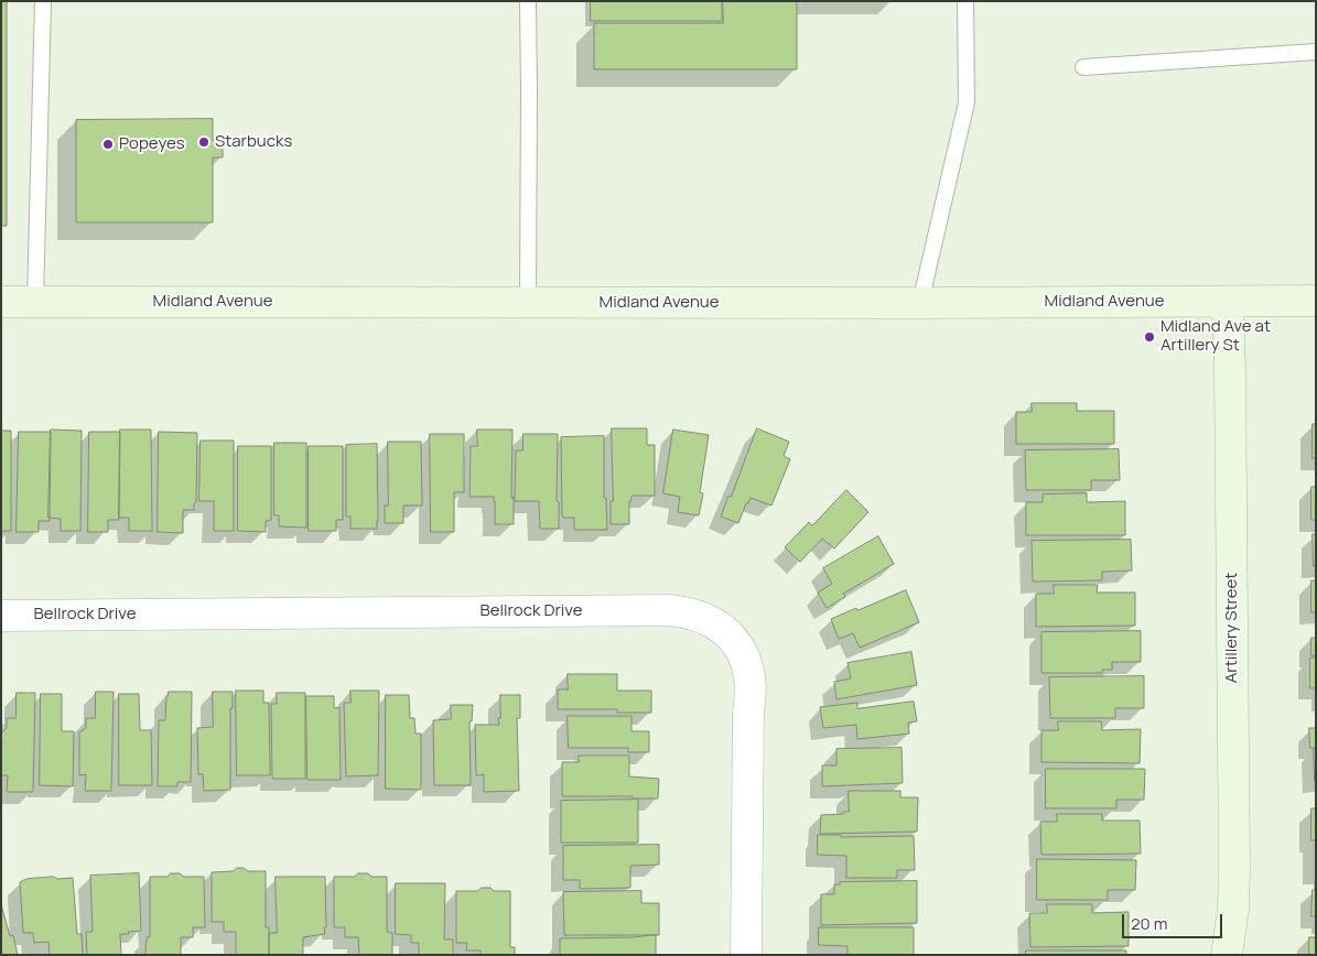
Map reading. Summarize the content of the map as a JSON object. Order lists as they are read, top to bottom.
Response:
{
  "streets": {
    "main road": ["Midland Avenue", "Artillery Street"],
    "street": ["Bellrock Drive"]
  },
  "crossings": [
    ["Midland Avenue", "Artillery Street"]
  ],
  "places": ["Starbucks", "Popeyes", "Midland Ave at Artillery St"],
  "scale_bar": "20 m"
}
